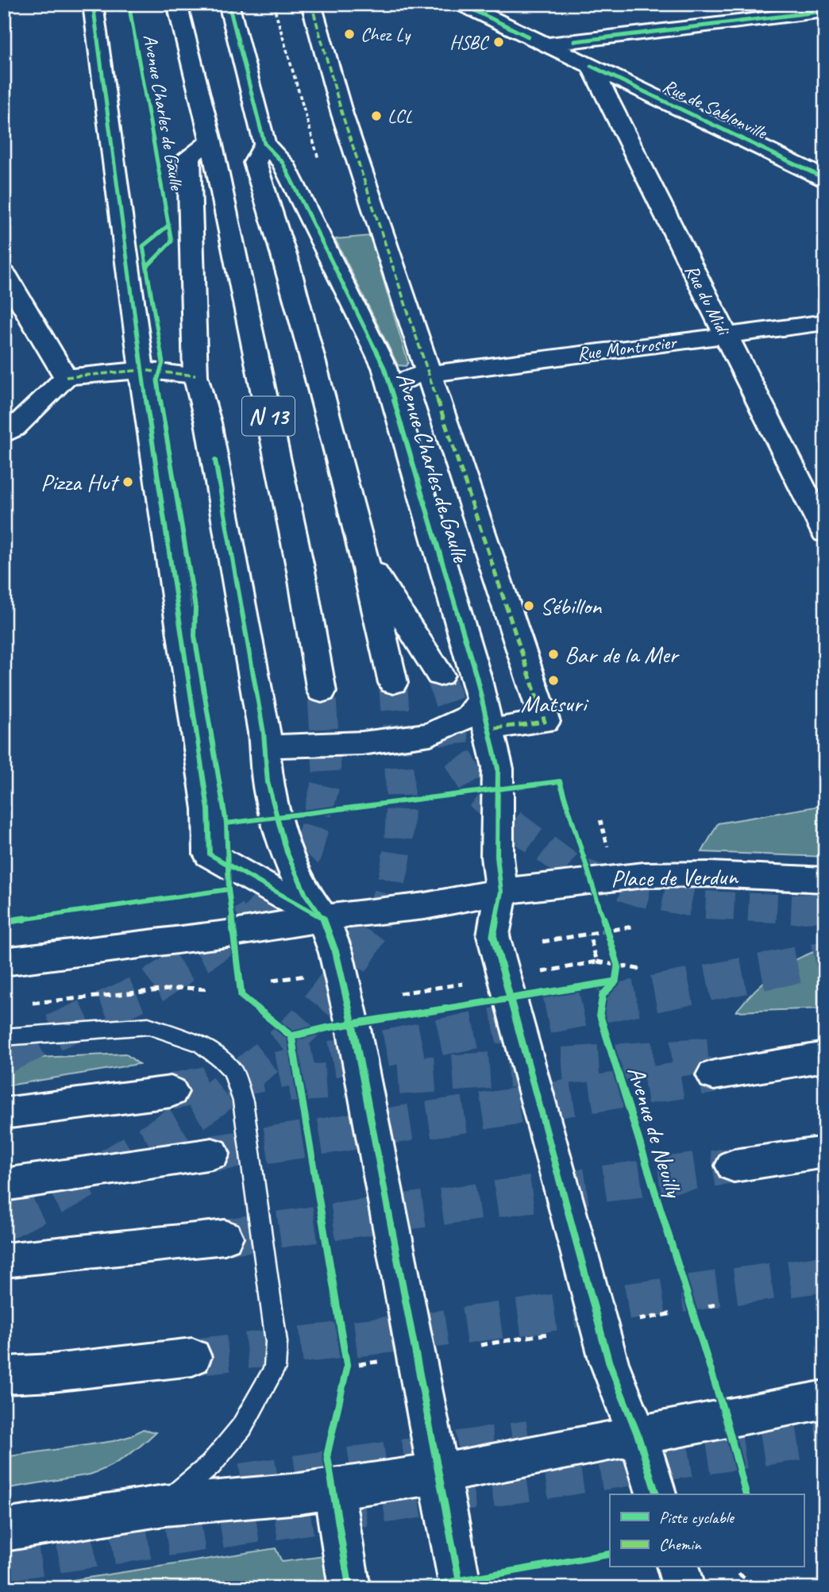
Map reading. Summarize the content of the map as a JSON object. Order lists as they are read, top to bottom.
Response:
{
  "streets": {
    "main road": [
      "Rue de Sablonville",
      "Avenue Charles de Gaulle",
      "Rue du Midi",
      "Rue Montrosier",
      "N 13",
      "Place de Verdun"
    ],
    "cycle path": ["Avenue de Neuilly"]
  },
  "crossings": [
    ["Rue de Sablonville", "Rue du Midi"],
    ["Avenue Charles de Gaulle", "Rue Montrosier"],
    ["Avenue Charles de Gaulle", "N 13"],
    ["Avenue Charles de Gaulle", "Place de Verdun"],
    ["Rue du Midi", "Rue Montrosier"]
  ],
  "places": [
    "Chez Ly",
    "HSBC",
    "LCL",
    "Pizza Hut",
    "Sébillon",
    "Bar de la Mer",
    "Matsuri"
  ],
  "legend": ["Piste cyclable", "Chemin"]
}
